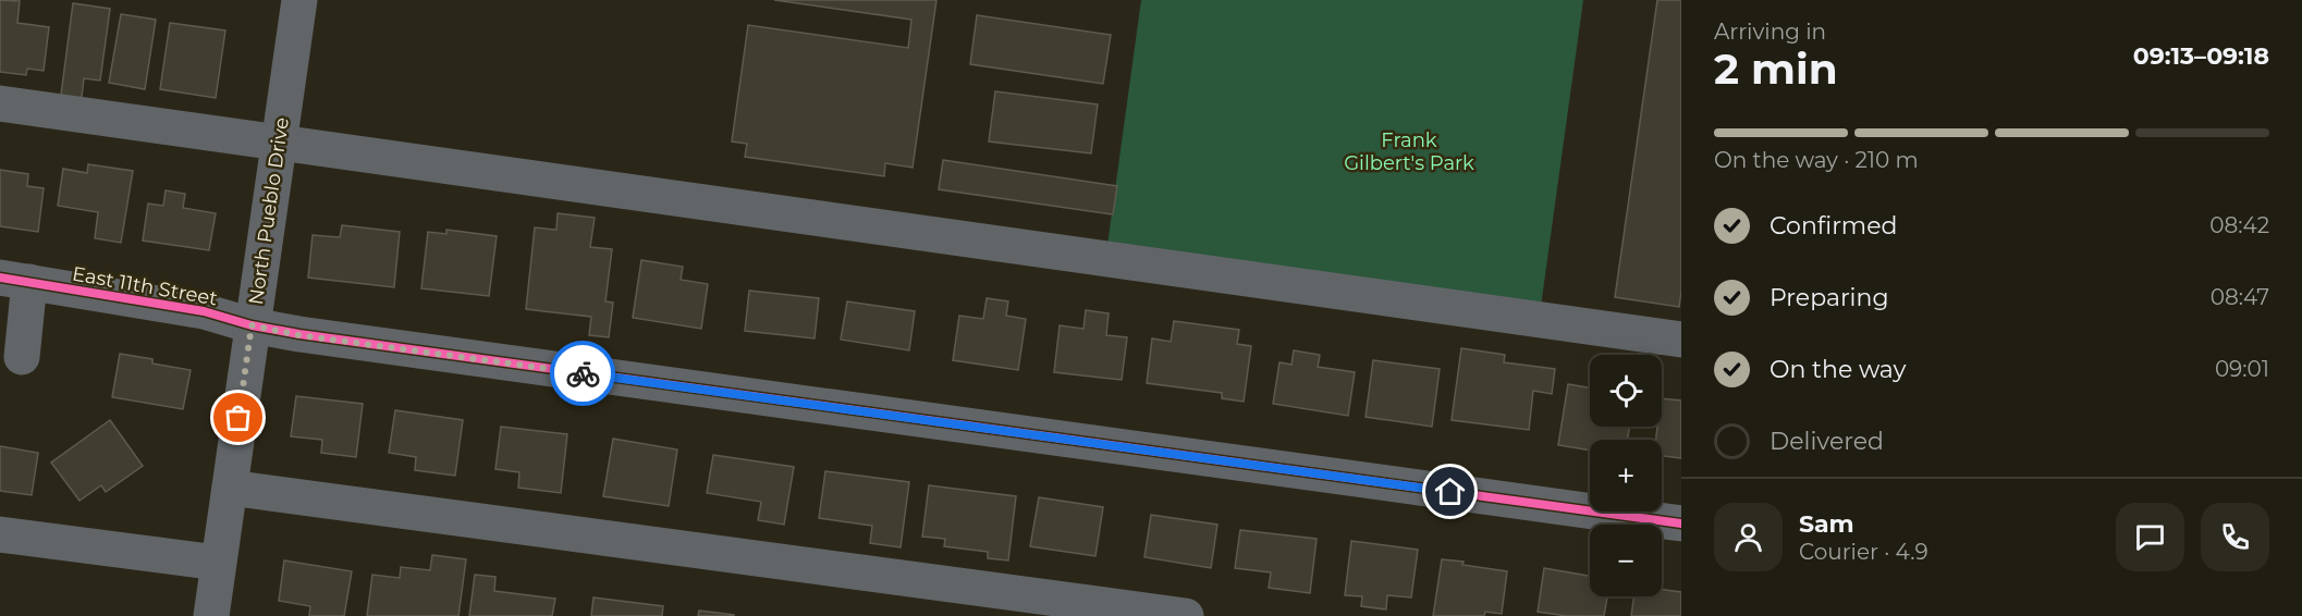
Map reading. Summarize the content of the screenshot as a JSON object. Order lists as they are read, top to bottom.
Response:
{
  "streets": {
    "street": ["North Pueblo Drive", "East 11th Street"]
  },
  "crossings": [
    ["North Pueblo Drive", "East 11th Street"]
  ],
  "parks": ["Frank Gilbert's Park"],
  "page": {
    "heading": ["2 min", "Arriving in", "09:13–09:18"],
    "panel": ["Sam", "Courier · 4.9"],
    "bar": "On the way · 210 m",
    "list": [
      ["Confirmed", "08:42"],
      ["Preparing", "08:47"],
      ["On the way", "09:01"],
      "Delivered"
    ],
    "map_buttons": ["+", "−"]
  }
}
